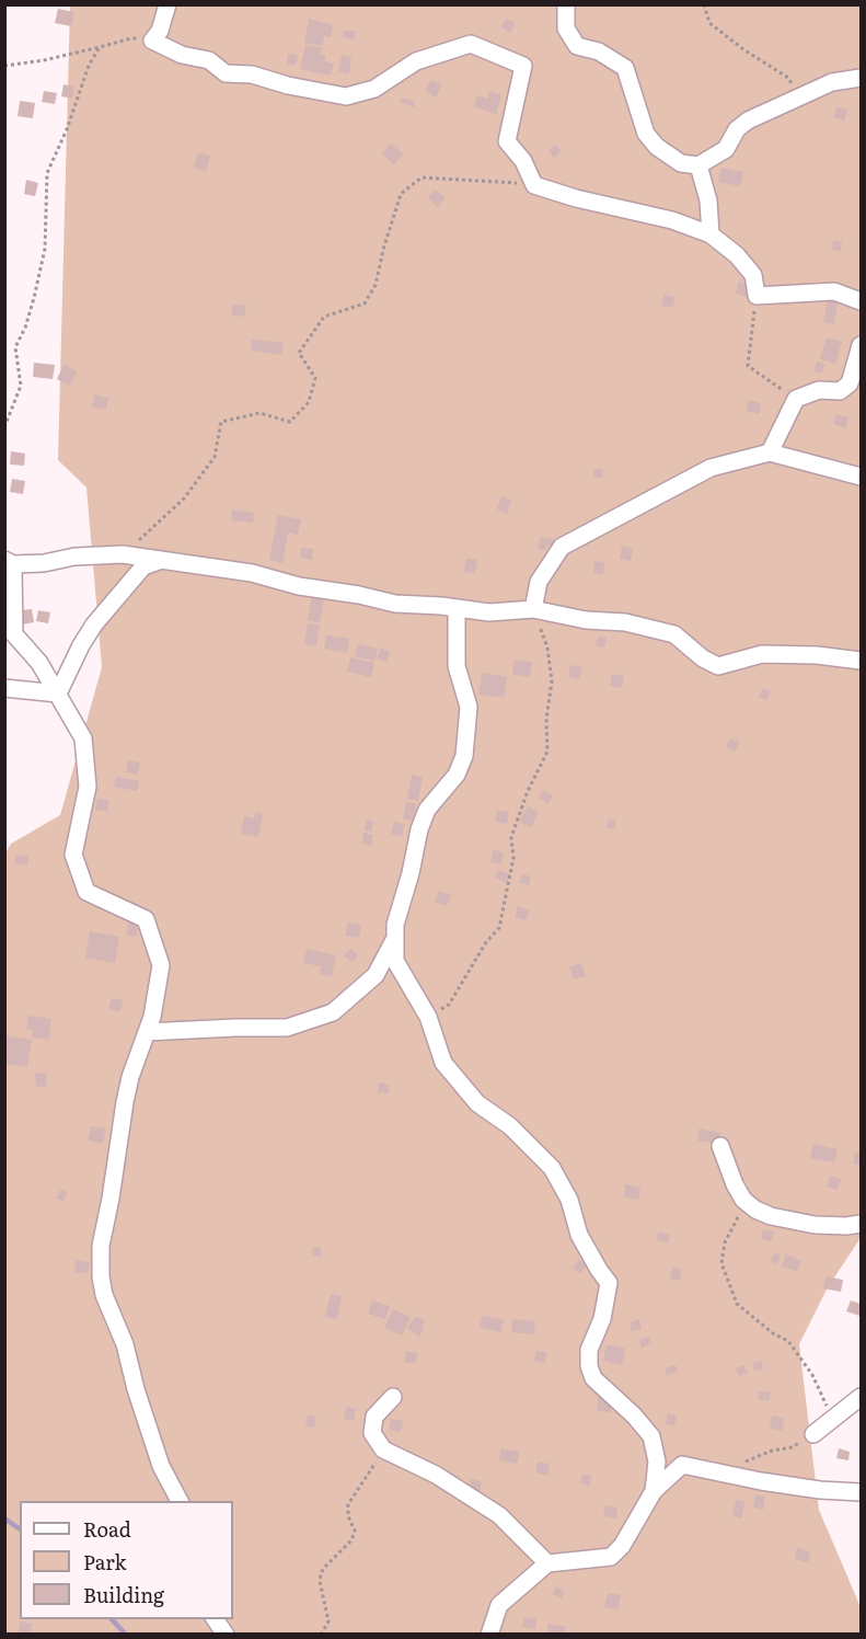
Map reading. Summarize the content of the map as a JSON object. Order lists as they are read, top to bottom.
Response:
{
  "legend": ["Road", "Park", "Building"]
}
